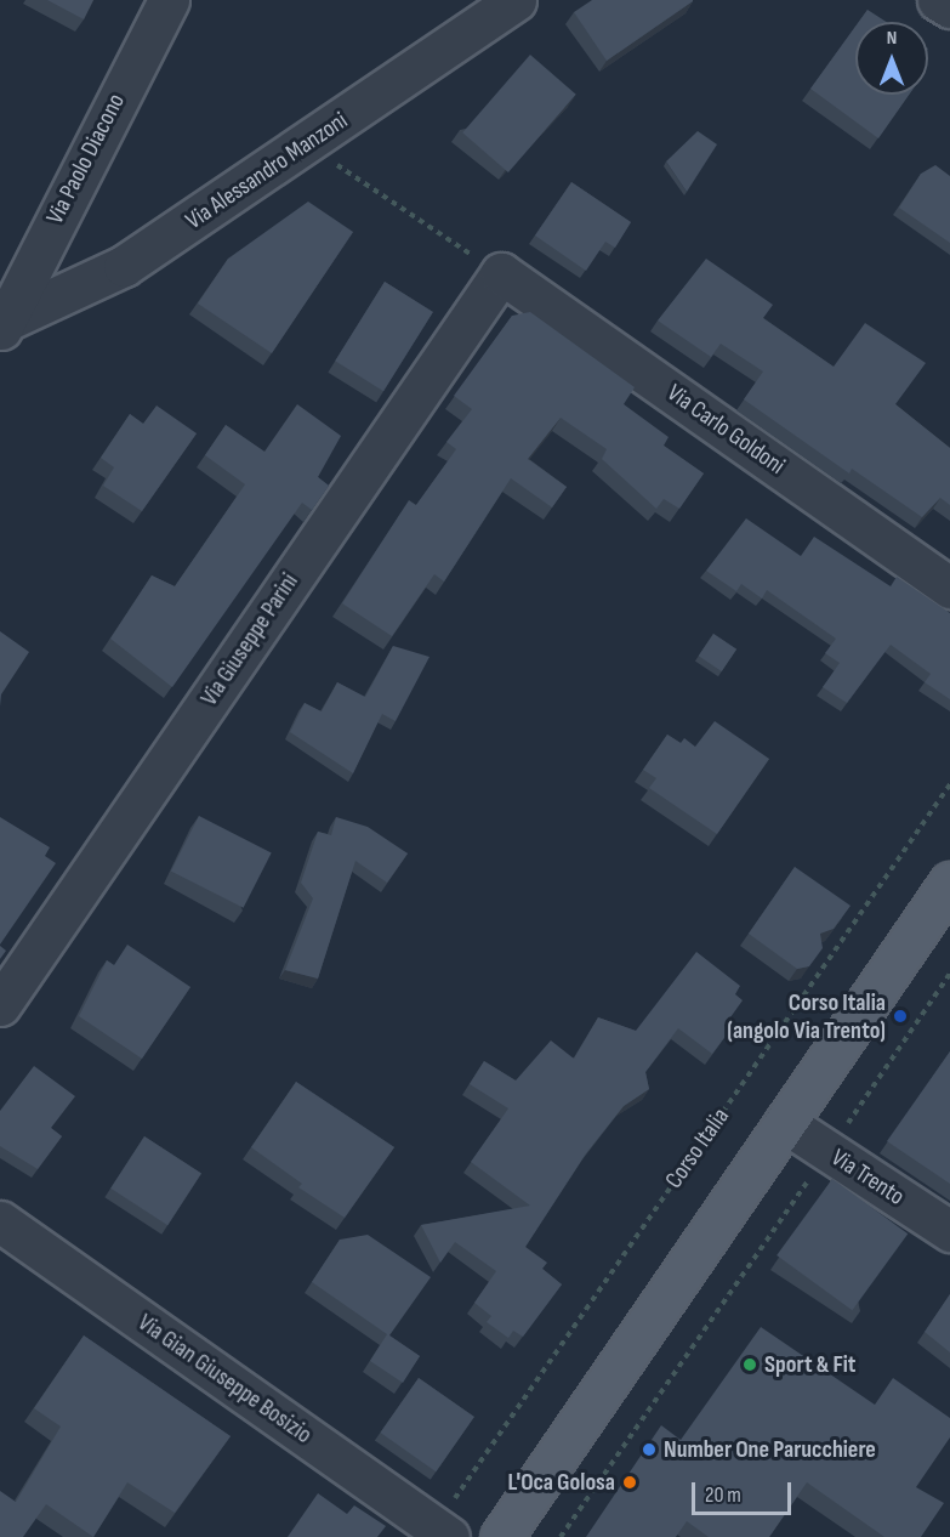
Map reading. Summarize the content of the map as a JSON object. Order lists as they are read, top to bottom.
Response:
{
  "streets": {
    "street": [
      "Via Paolo Diacono",
      "Via Alessandro Manzoni",
      "Via Carlo Goldoni",
      "Via Giuseppe Parini",
      "Via Trento",
      "Via Gian Giuseppe Bosizio"
    ],
    "path": ["Corso Italia"]
  },
  "crossings": [
    ["Via Paolo Diacono", "Via Alessandro Manzoni"],
    ["Via Carlo Goldoni", "Via Giuseppe Parini"],
    ["Corso Italia", "Via Gian Giuseppe Bosizio"]
  ],
  "places": [
    "Corso Italia (angolo Via Trento)",
    "Sport & Fit",
    "Number One Parucchiere",
    "L'Oca Golosa"
  ],
  "scale_bar": "20 m",
  "north": "top"
}
